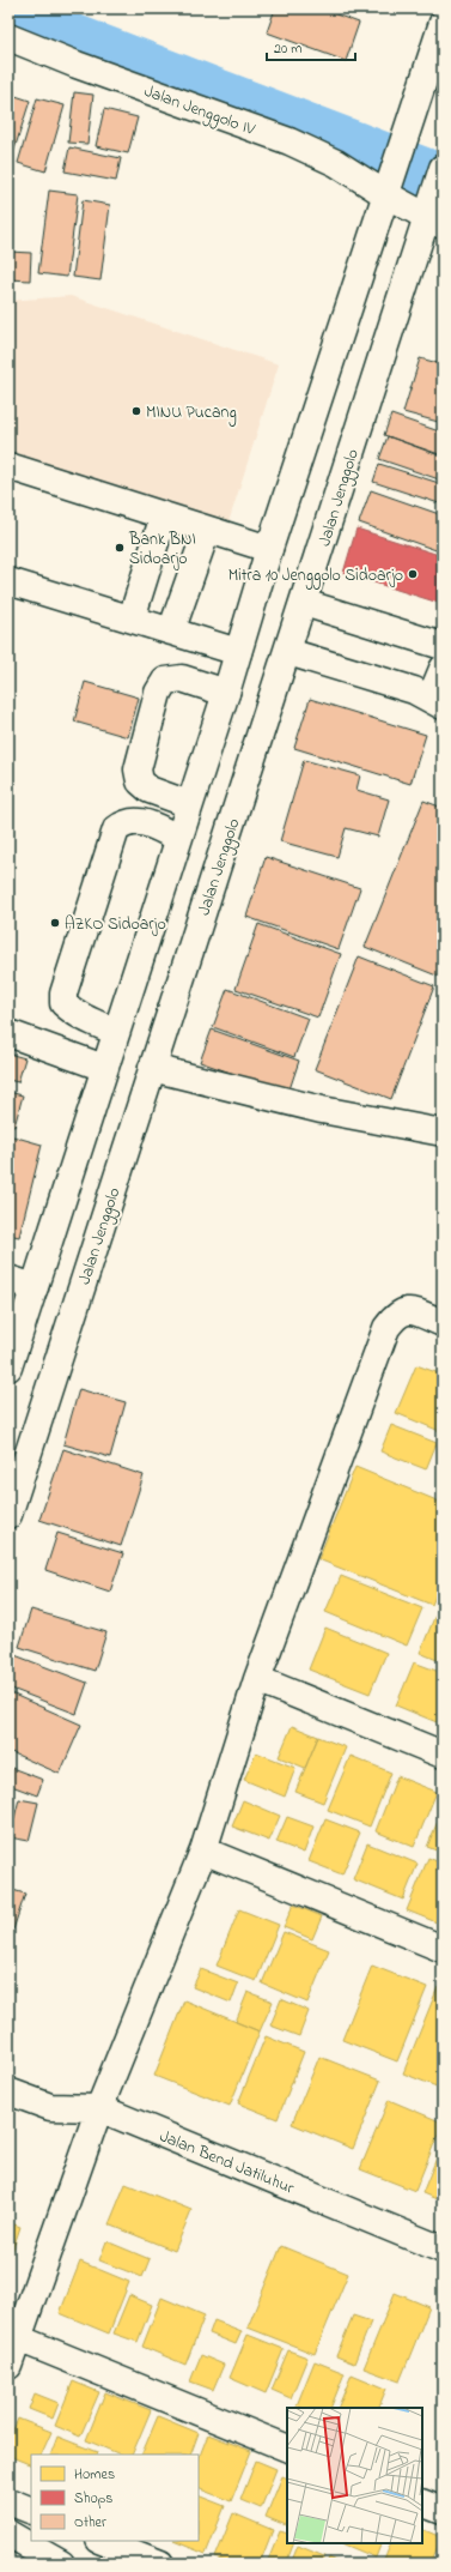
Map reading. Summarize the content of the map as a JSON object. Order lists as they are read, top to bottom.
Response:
{
  "streets": {
    "main road": ["Jalan Jenggolo IV", "Jalan Jenggolo", "Jalan Bend Jatiluhur"]
  },
  "crossings": [
    ["Jalan Jenggolo IV", "Jalan Jenggolo"]
  ],
  "places": [
    "MINU Pucang",
    "Bank BNI Sidoarjo",
    "Mitra 10 Jenggolo Sidoarjo",
    "AZKO Sidoarjo"
  ],
  "legend": ["Homes", "Shops", "Other"],
  "scale_bar": "20 m"
}
